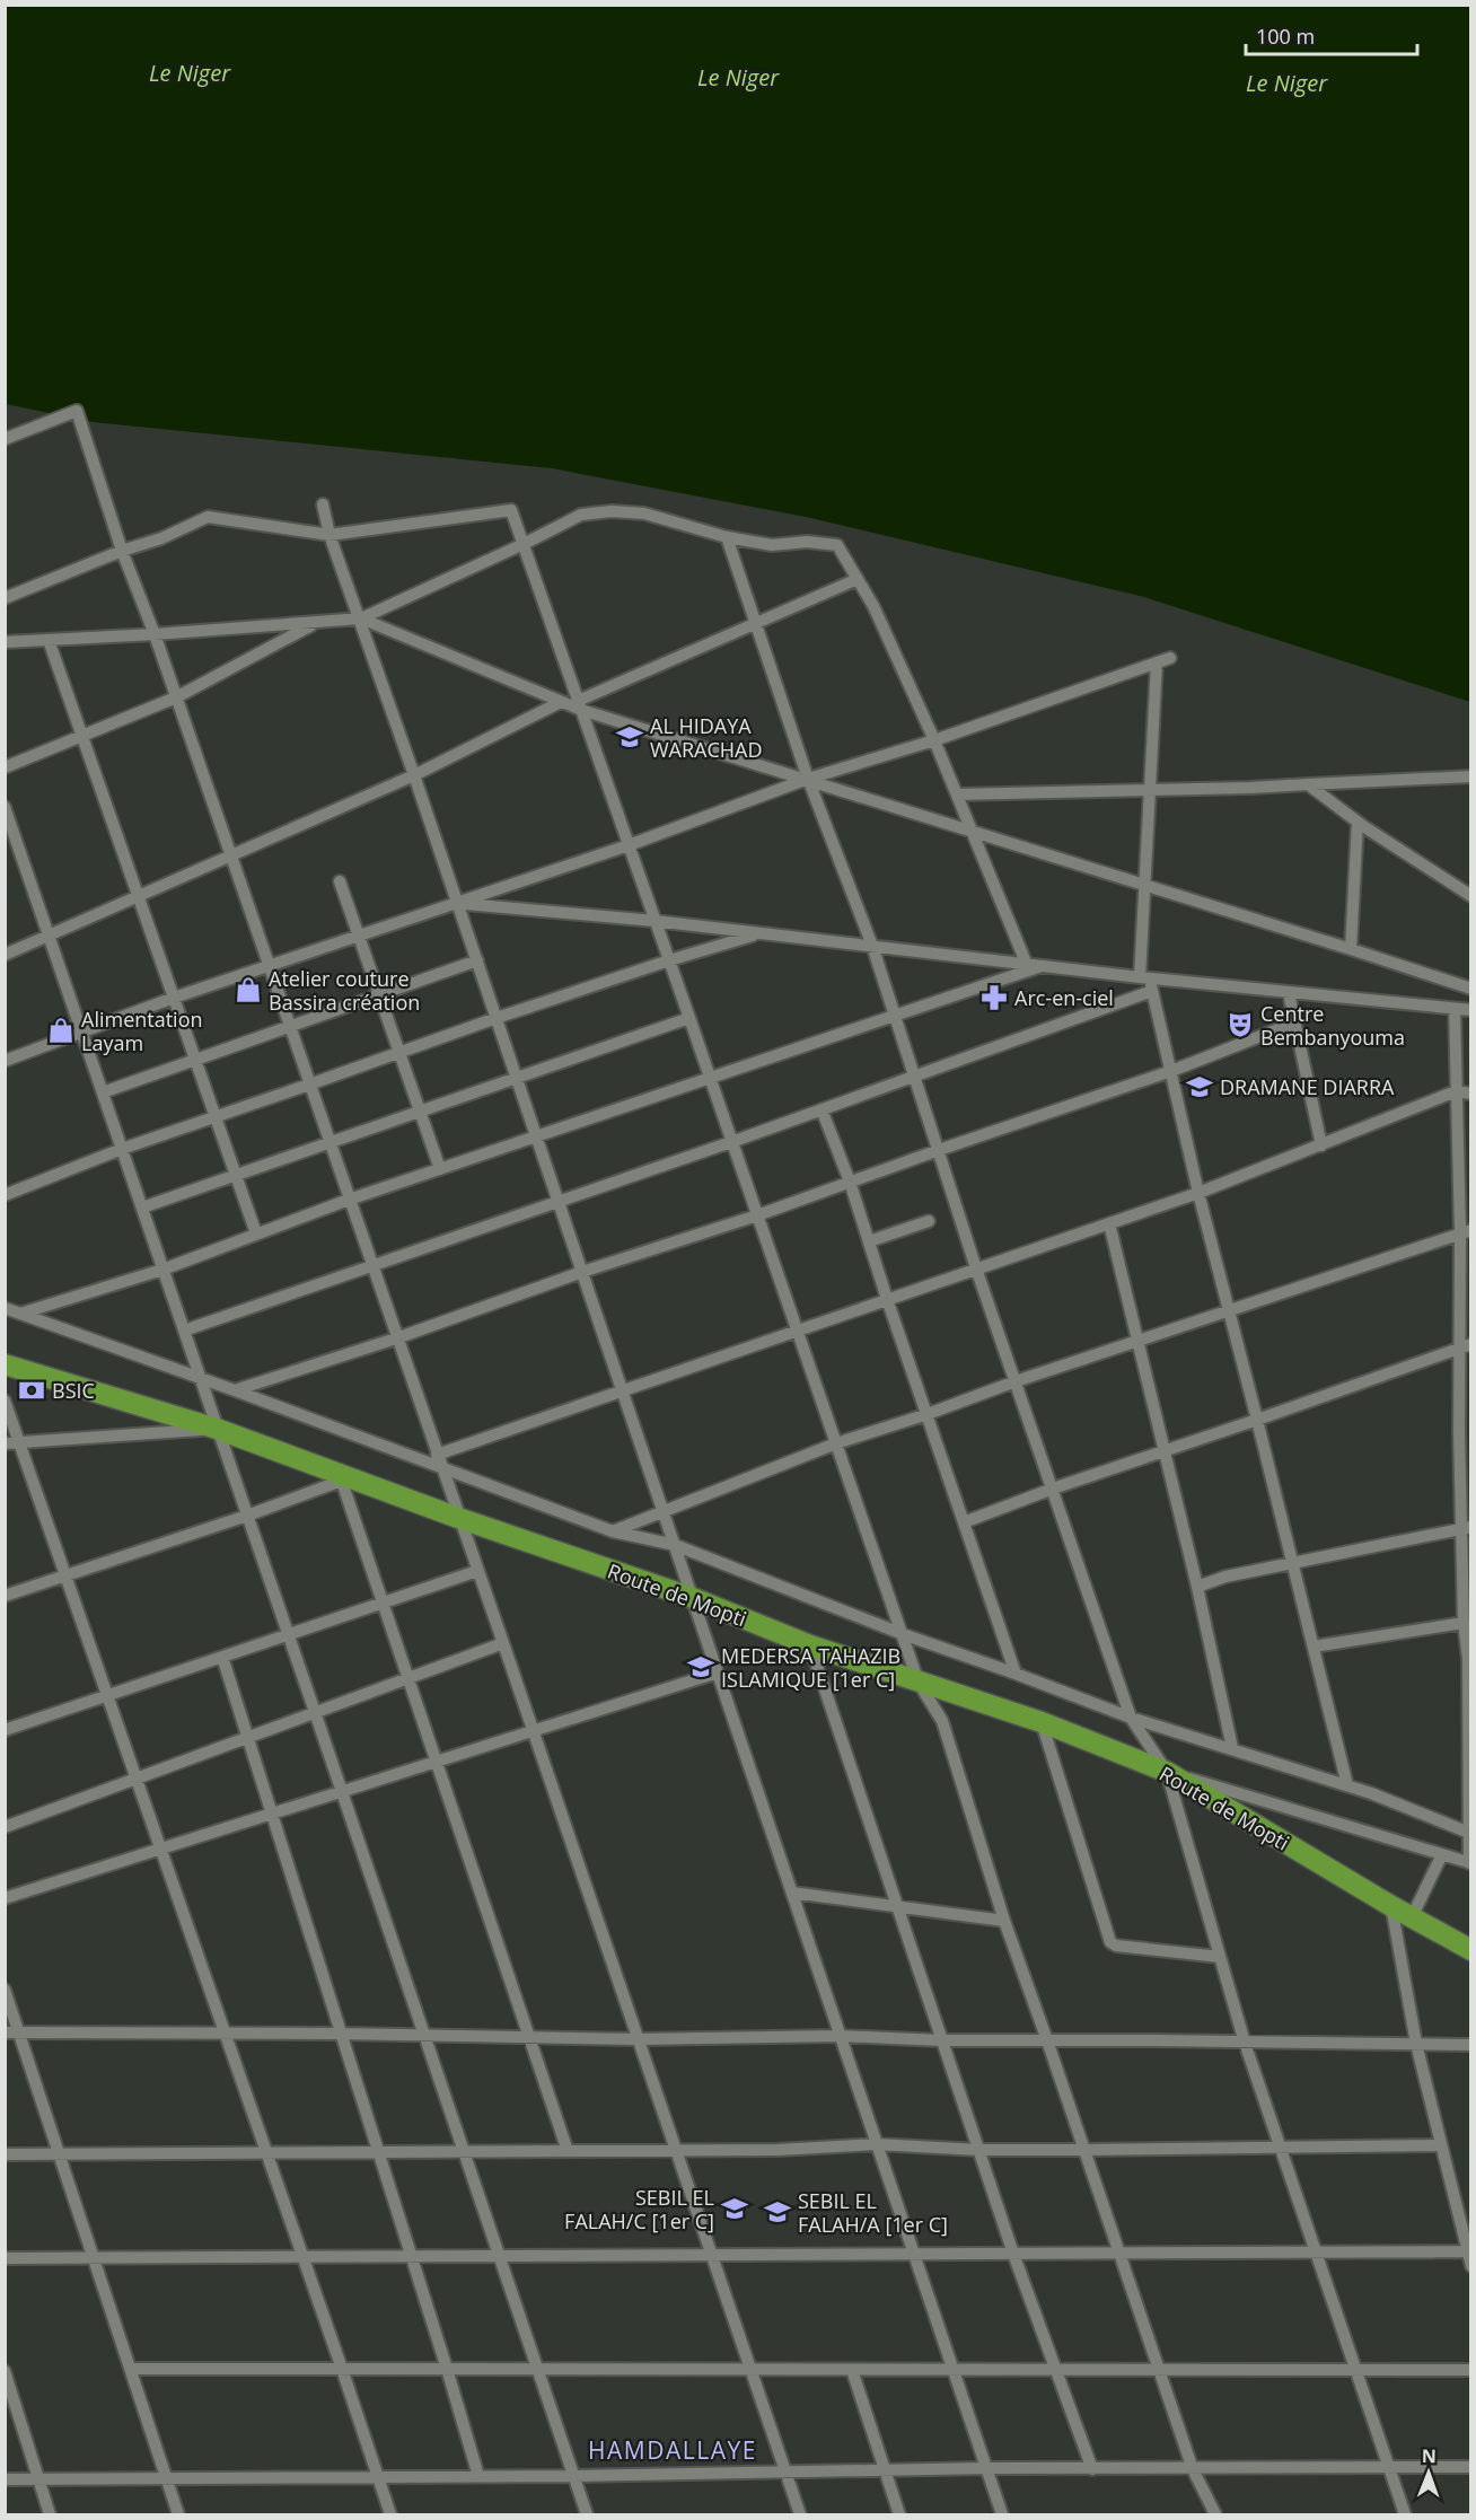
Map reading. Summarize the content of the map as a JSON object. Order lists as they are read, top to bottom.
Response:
{
  "streets": {
    "highway": ["Route de Mopti"]
  },
  "districts": ["HAMDALLAYE"],
  "water": ["Le Niger"],
  "places": {
    "school or university": [
      "AL HIDAYA WARACHAD",
      "DRAMANE DIARRA",
      "MEDERSA TAHAZIB ISLAMIQUE [1er C]",
      "SEBIL EL FALAH/C [1er C]",
      "SEBIL EL FALAH/A [1er C]"
    ],
    "shop": ["Atelier couture Bassira création", "Alimentation Layam"],
    "pharmacy": ["Arc-en-ciel"],
    "theatre": ["Centre Bembanyouma"],
    "bank": ["BSIC"]
  },
  "scale_bar": "100 m",
  "north": "top"
}
